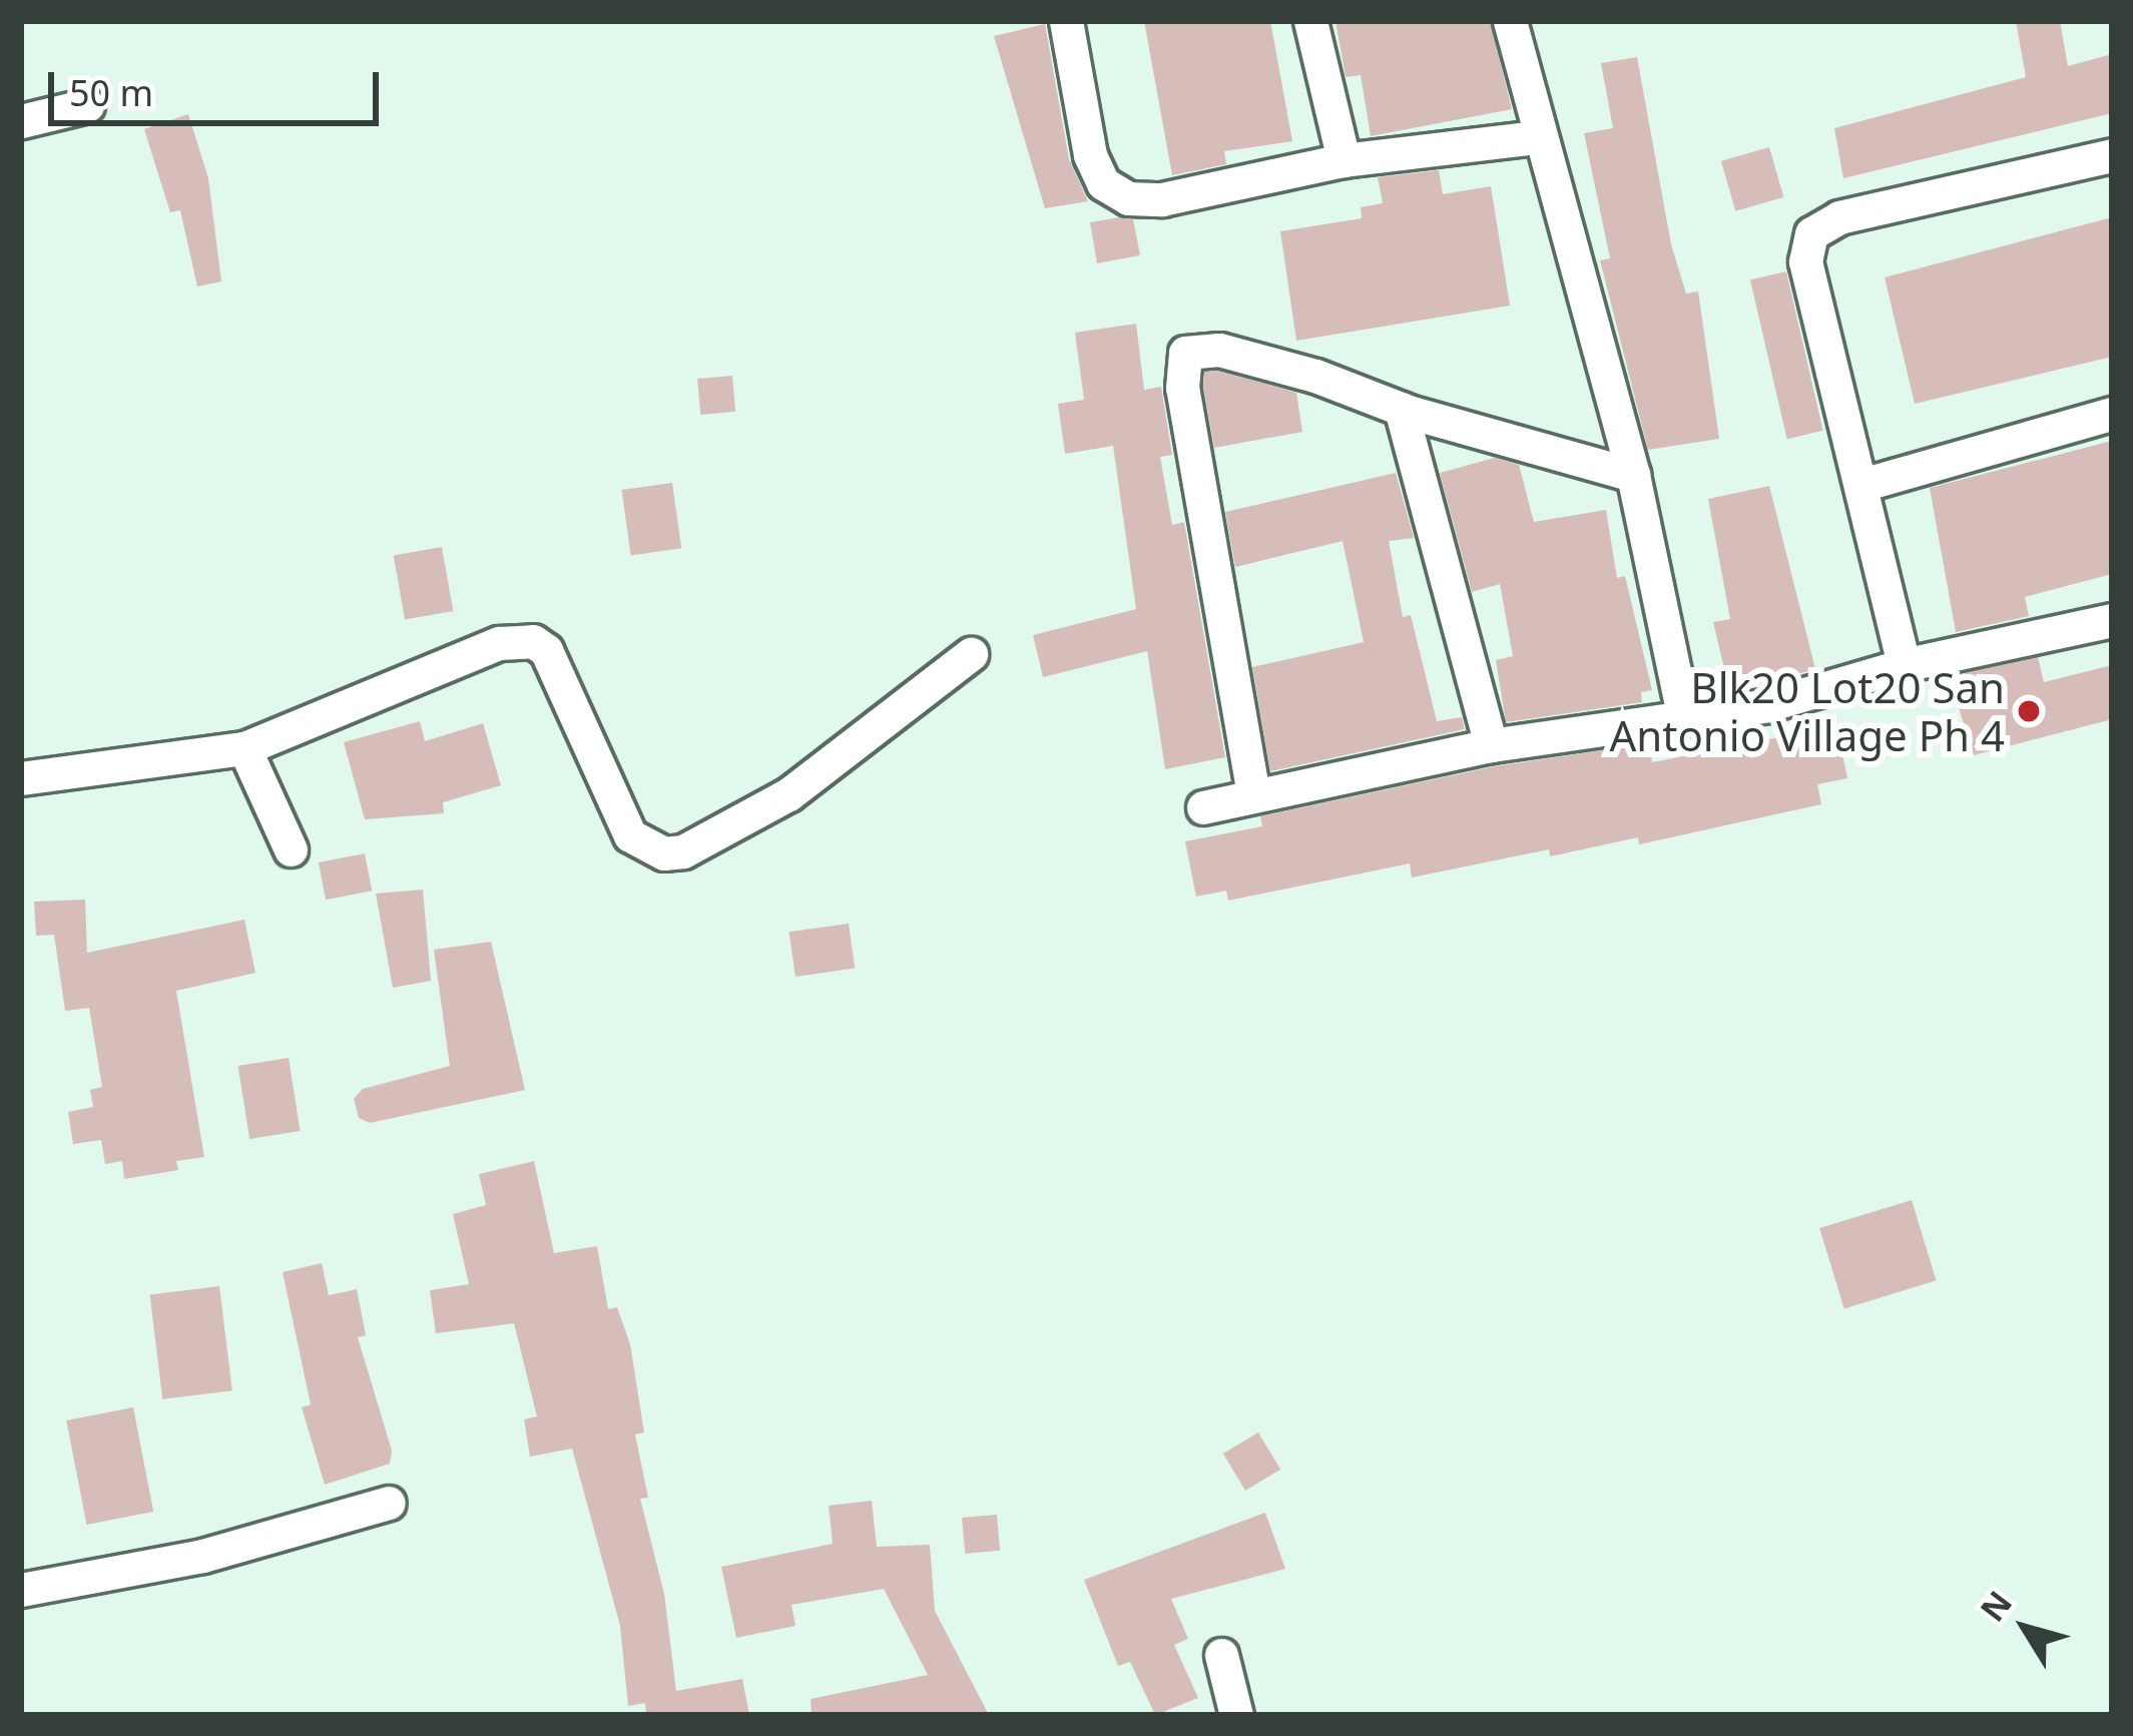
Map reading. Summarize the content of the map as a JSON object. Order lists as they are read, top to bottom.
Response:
{
  "places": ["Blk20 Lot20 San Antonio Village Ph 4"],
  "scale_bar": "50 m",
  "north": "top left"
}
